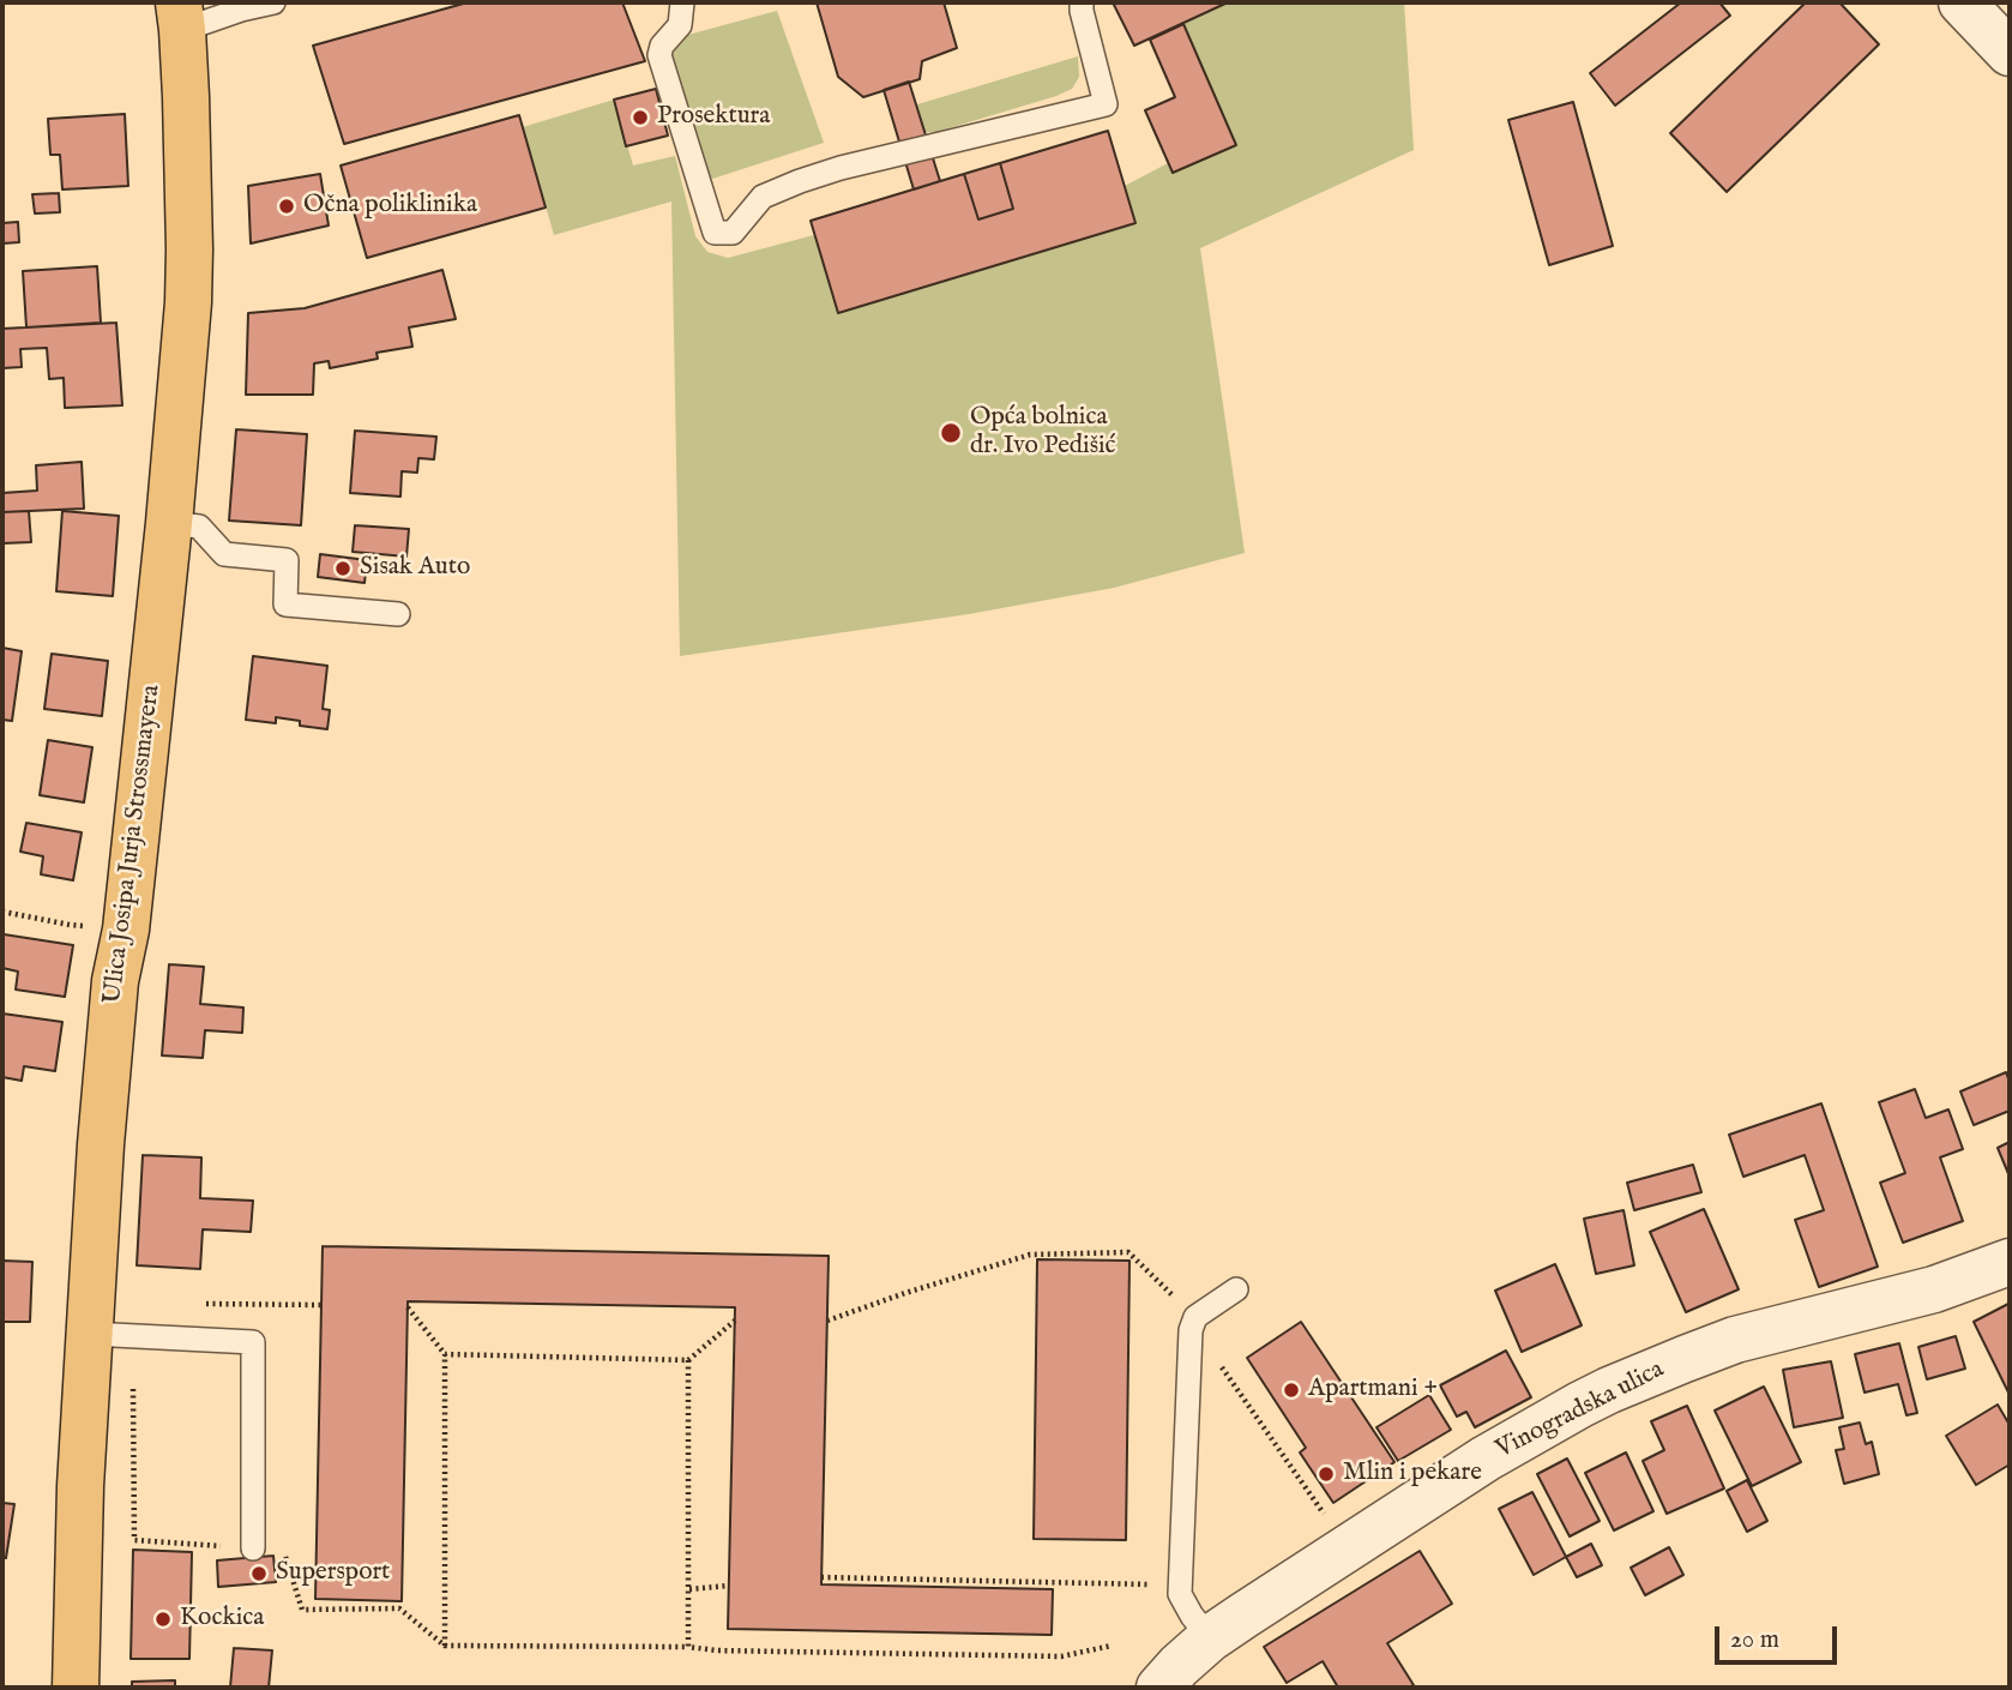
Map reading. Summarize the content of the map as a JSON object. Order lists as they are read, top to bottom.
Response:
{
  "streets": {
    "main road": ["Ulica Josipa Jurja Strossmayera"],
    "street": ["Vinogradska ulica"]
  },
  "places": [
    "Prosektura",
    "Očna poliklinika",
    "Opća bolnica dr. Ivo Pedišić",
    "Sisak Auto",
    "Apartmani +",
    "Mlin i pekare",
    "Supersport",
    "Kockica"
  ],
  "scale_bar": "20 m"
}
